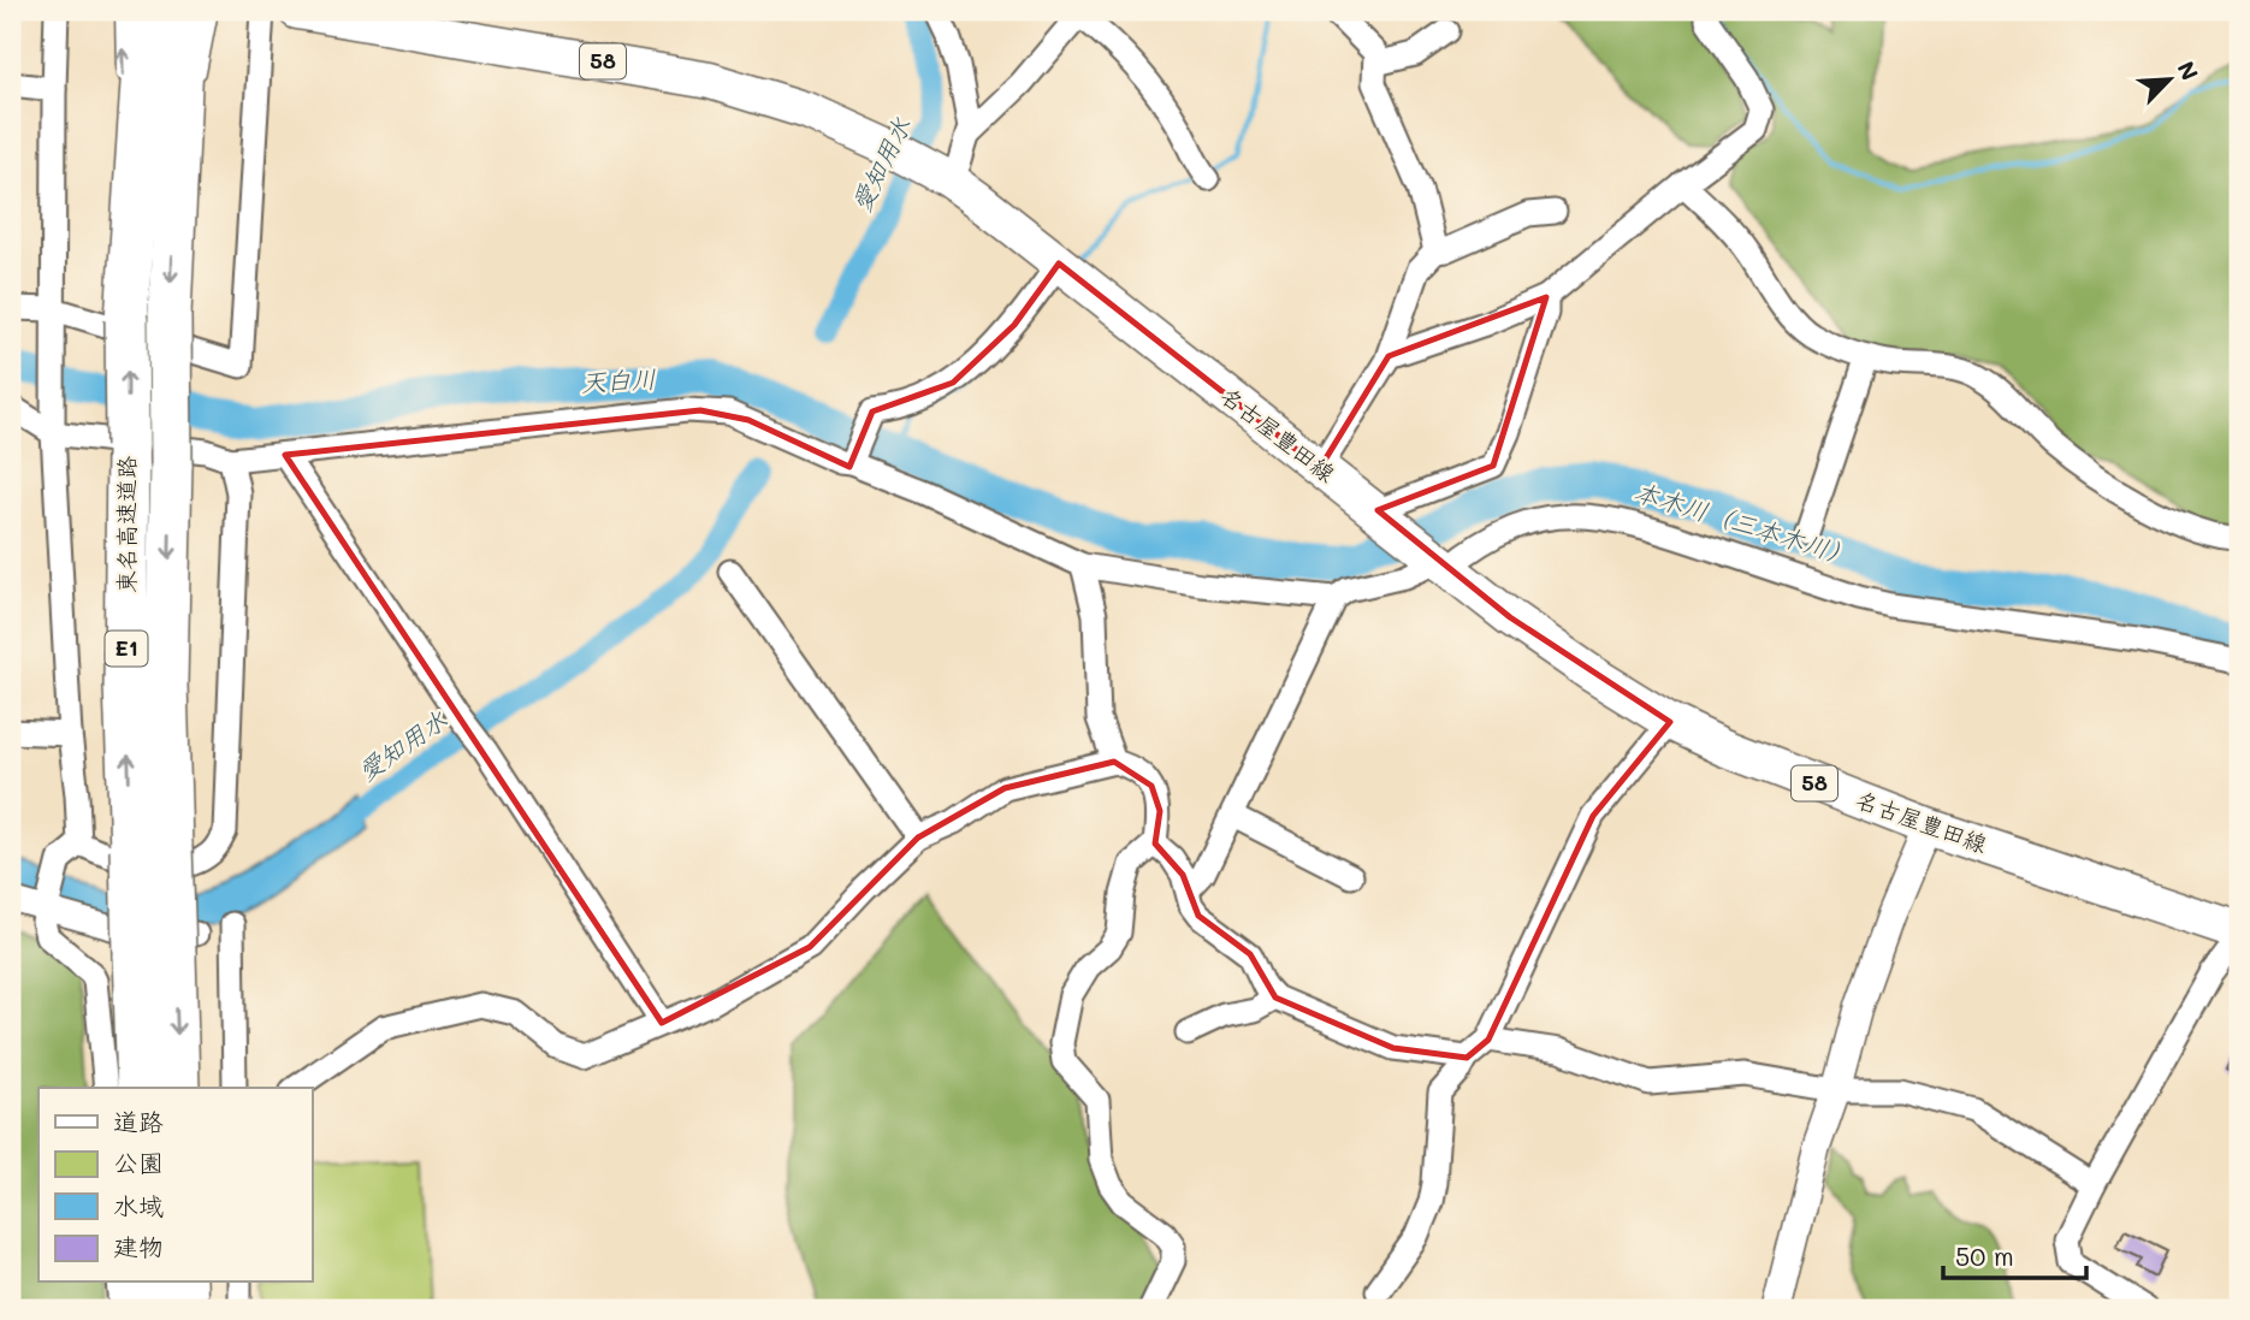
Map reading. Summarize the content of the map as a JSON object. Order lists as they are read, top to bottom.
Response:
{
  "streets": {
    "highway": ["東名高速道路", "E1"],
    "main road": ["58", "名古屋豊田線"]
  },
  "water": ["愛知用水", "天白川", "本木川（三本木川）"],
  "legend": [
    "道路",
    "公園",
    "水域",
    "建物"
  ],
  "scale_bar": "50 m",
  "north": "top right"
}
